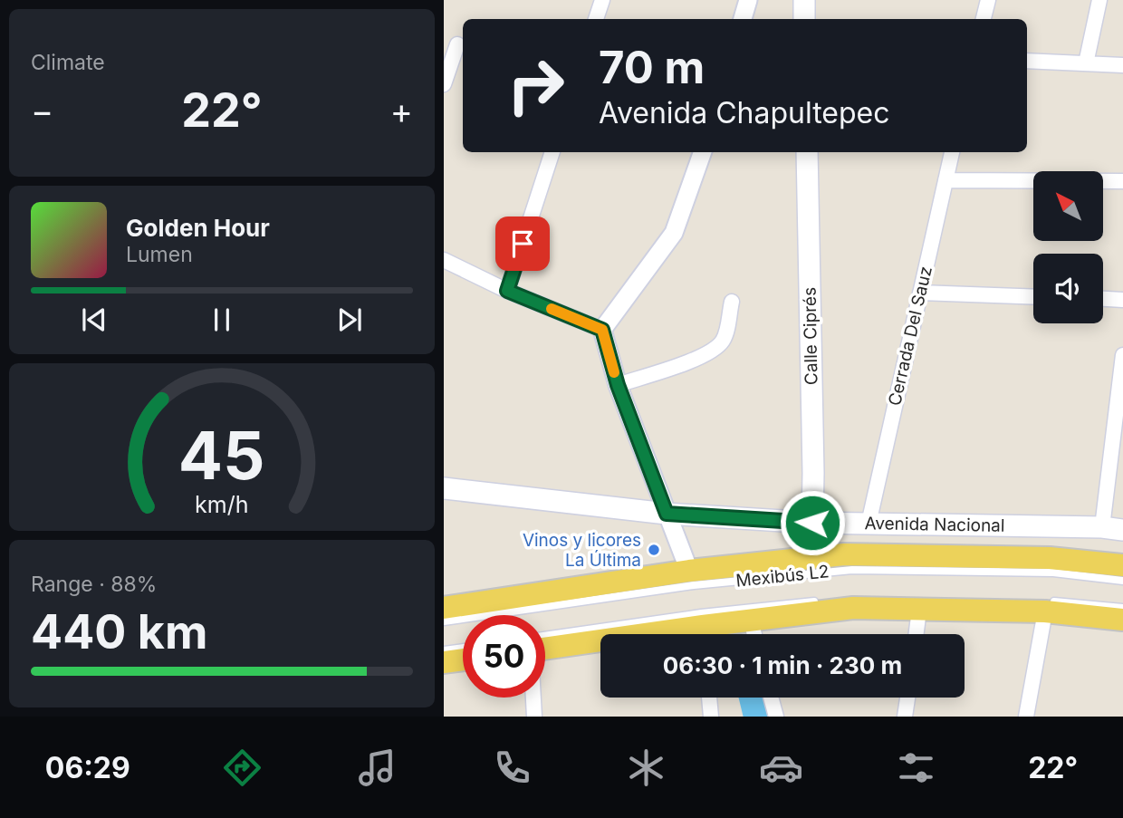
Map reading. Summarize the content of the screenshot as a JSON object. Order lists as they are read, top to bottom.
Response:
{
  "streets": {
    "main road": ["Calle Ciprés", "Avenida Nacional"],
    "street": ["Cerrada Del Sauz"],
    "lane": ["Mexibús L2"]
  },
  "crossings": [
    ["Calle Ciprés", "Avenida Nacional"],
    ["Cerrada Del Sauz", "Avenida Nacional"]
  ],
  "places": ["Vinos y licores La Última"],
  "north": "top left",
  "page": {
    "tile": [
      "Climate",
      ["Range · 88%", "440 km"]
    ],
    "turn": ["70 m", "Avenida Chapultepec"],
    "heat": ["−", "22°", "+"],
    "song": ["Golden Hour", "Lumen"],
    "limit": "50",
    "trip": "06:30 · 1 min · 230 m",
    "tabs": ["06:29", "22°"],
    "gauge": ["45", "km/h"]
  }
}
